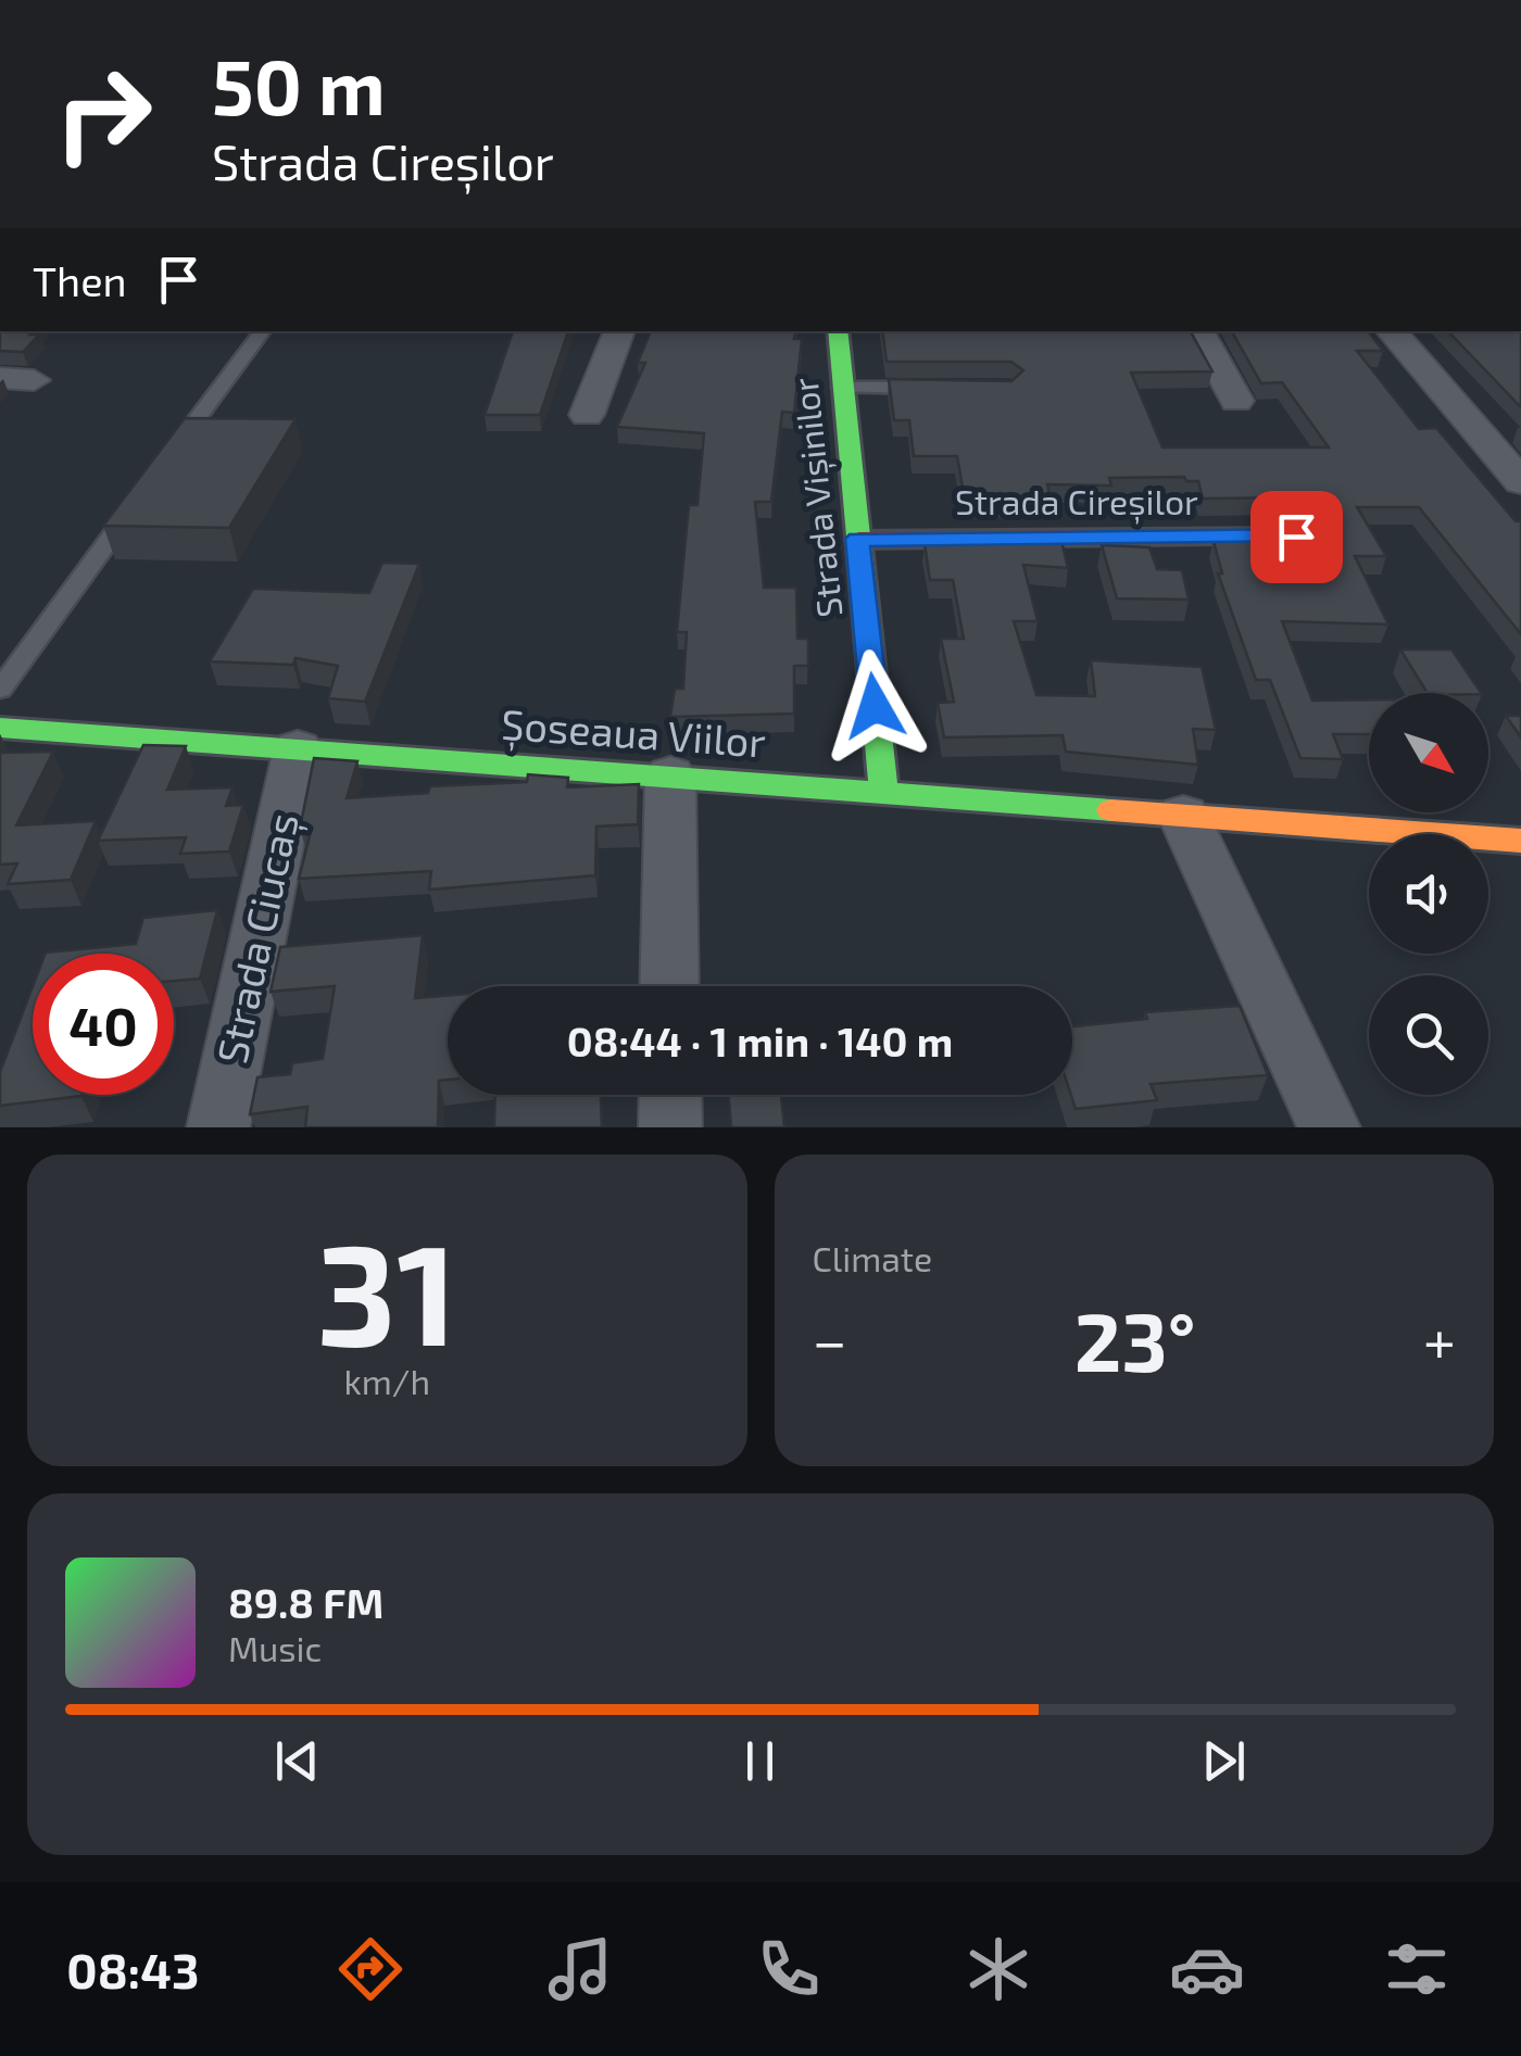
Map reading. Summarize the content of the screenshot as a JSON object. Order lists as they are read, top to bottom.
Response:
{
  "streets": {
    "street": [
      "Strada Vișinilor",
      "Strada Cireșilor",
      "Șoseaua Viilor",
      "Strada Ciucaș"
    ]
  },
  "crossings": [
    ["Strada Vișinilor", "Strada Cireșilor"],
    ["Strada Vișinilor", "Șoseaua Viilor"],
    ["Șoseaua Viilor", "Strada Ciucaș"]
  ],
  "north": "bottom right",
  "page": {
    "turn": ["50 m", "Strada Cireșilor"],
    "then": "Then",
    "limit": "40",
    "trip": "08:44 · 1 min · 140 m",
    "tile": [
      ["31", "km/h"],
      "Climate"
    ],
    "heat": ["−", "23°", "+"],
    "song": ["89.8 FM", "Music"],
    "tabs": "08:43"
  }
}
